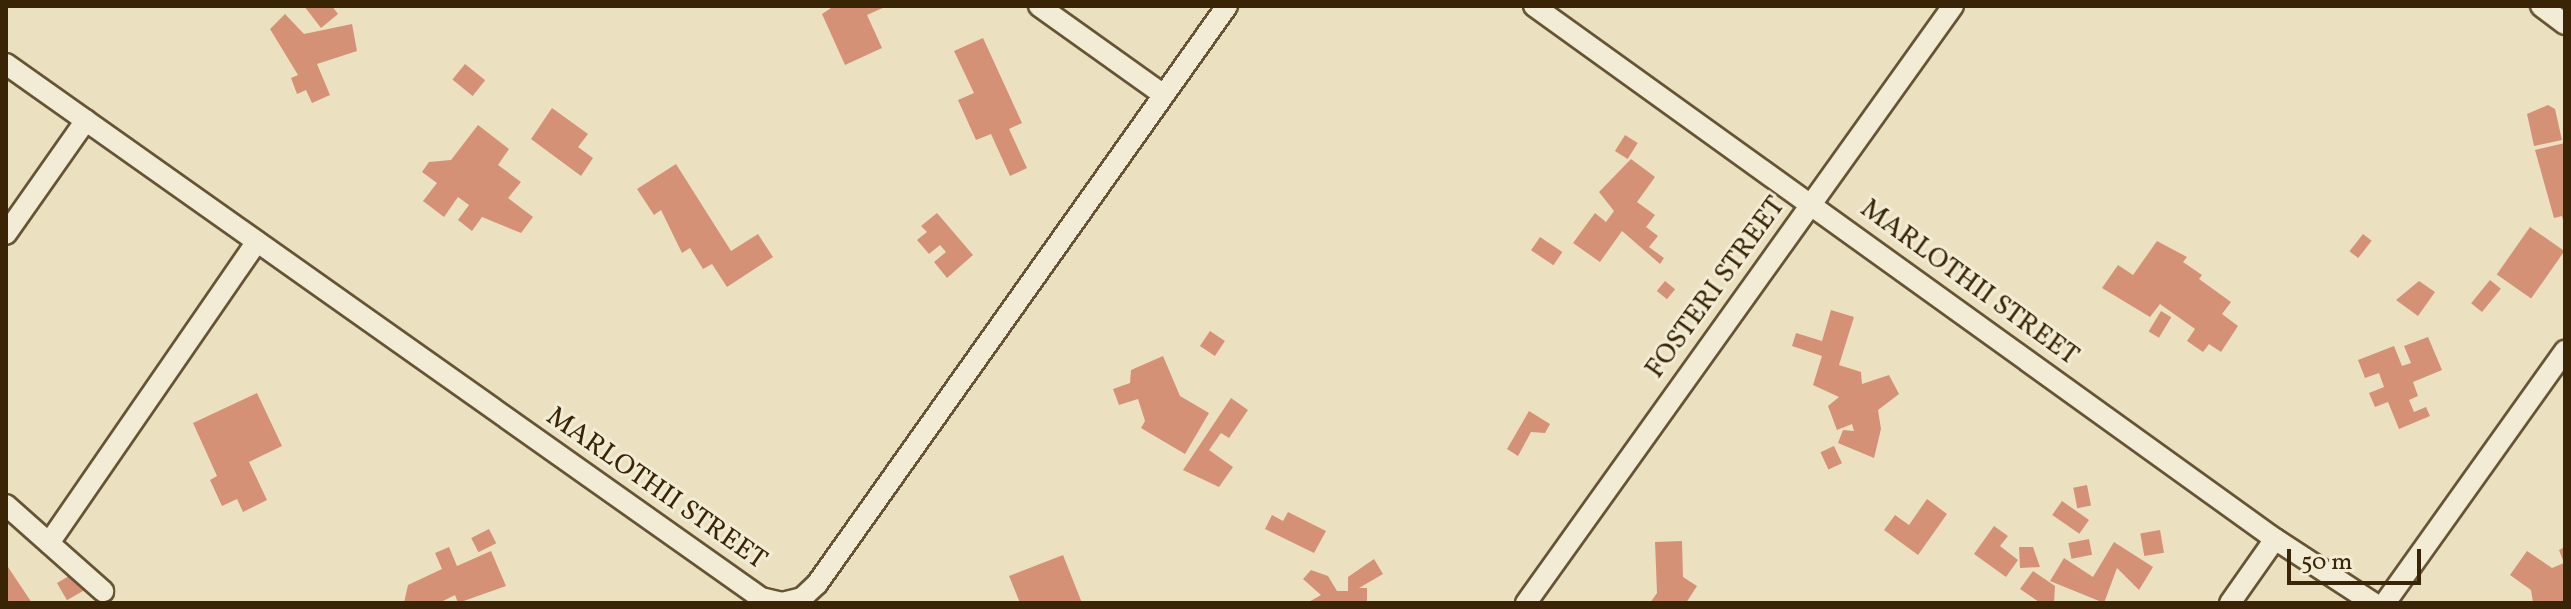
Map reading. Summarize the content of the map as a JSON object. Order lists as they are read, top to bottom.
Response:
{
  "streets": {
    "street": ["MARLOTHII STREET", "FOSTERI STREET"]
  },
  "crossings": [
    ["MARLOTHII STREET", "FOSTERI STREET"]
  ],
  "scale_bar": "50 m"
}
